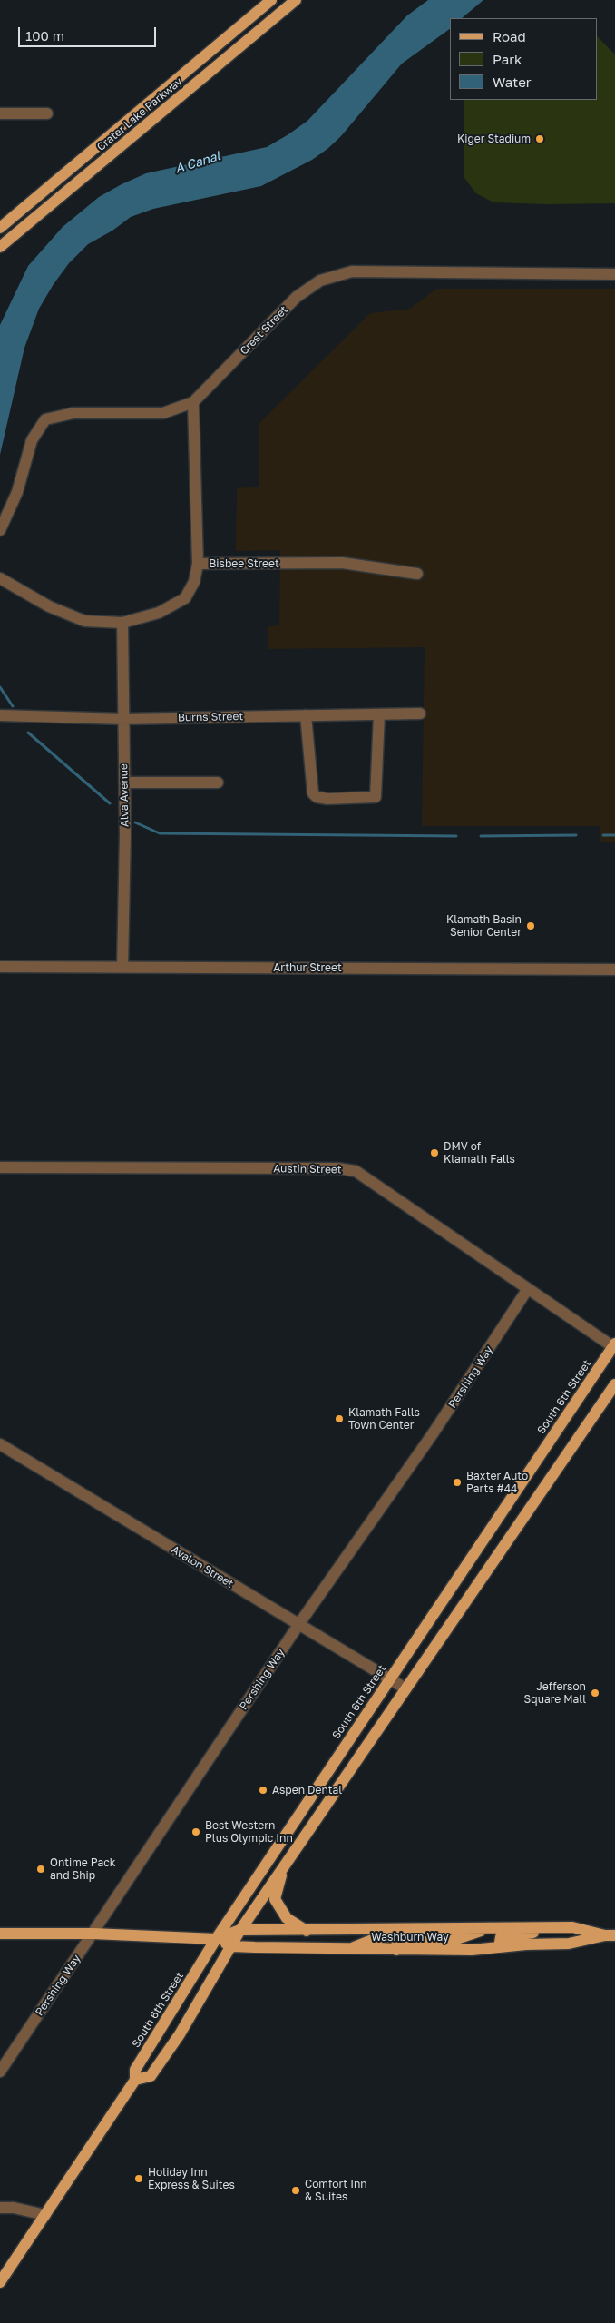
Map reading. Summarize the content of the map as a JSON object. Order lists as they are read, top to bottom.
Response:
{
  "streets": {
    "main road": ["Crater Lake Parkway", "South 6th Street", "Washburn Way"],
    "street": [
      "Crest Street",
      "Bisbee Street",
      "Burns Street",
      "Alva Avenue",
      "Arthur Street",
      "Austin Street",
      "Pershing Way",
      "Avalon Street"
    ]
  },
  "crossings": [
    ["Bisbee Street", "Alva Avenue"],
    ["Burns Street", "Alva Avenue"],
    ["Alva Avenue", "Arthur Street"],
    ["Austin Street", "Pershing Way"],
    ["Austin Street", "South 6th Street"],
    ["Pershing Way", "Avalon Street"],
    ["Pershing Way", "Washburn Way"],
    ["South 6th Street", "Avalon Street"],
    ["South 6th Street", "Washburn Way"]
  ],
  "water": ["A Canal"],
  "places": [
    "Kiger Stadium",
    "Klamath Basin Senior Center",
    "DMV of Klamath Falls",
    "Klamath Falls Town Center",
    "Baxter Auto Parts #44",
    "Jefferson Square Mall",
    "Aspen Dental",
    "Best Western Plus Olympic Inn",
    "Ontime Pack and Ship",
    "Holiday Inn Express & Suites",
    "Comfort Inn & Suites"
  ],
  "legend": ["Road", "Park", "Water"],
  "scale_bar": "100 m"
}
